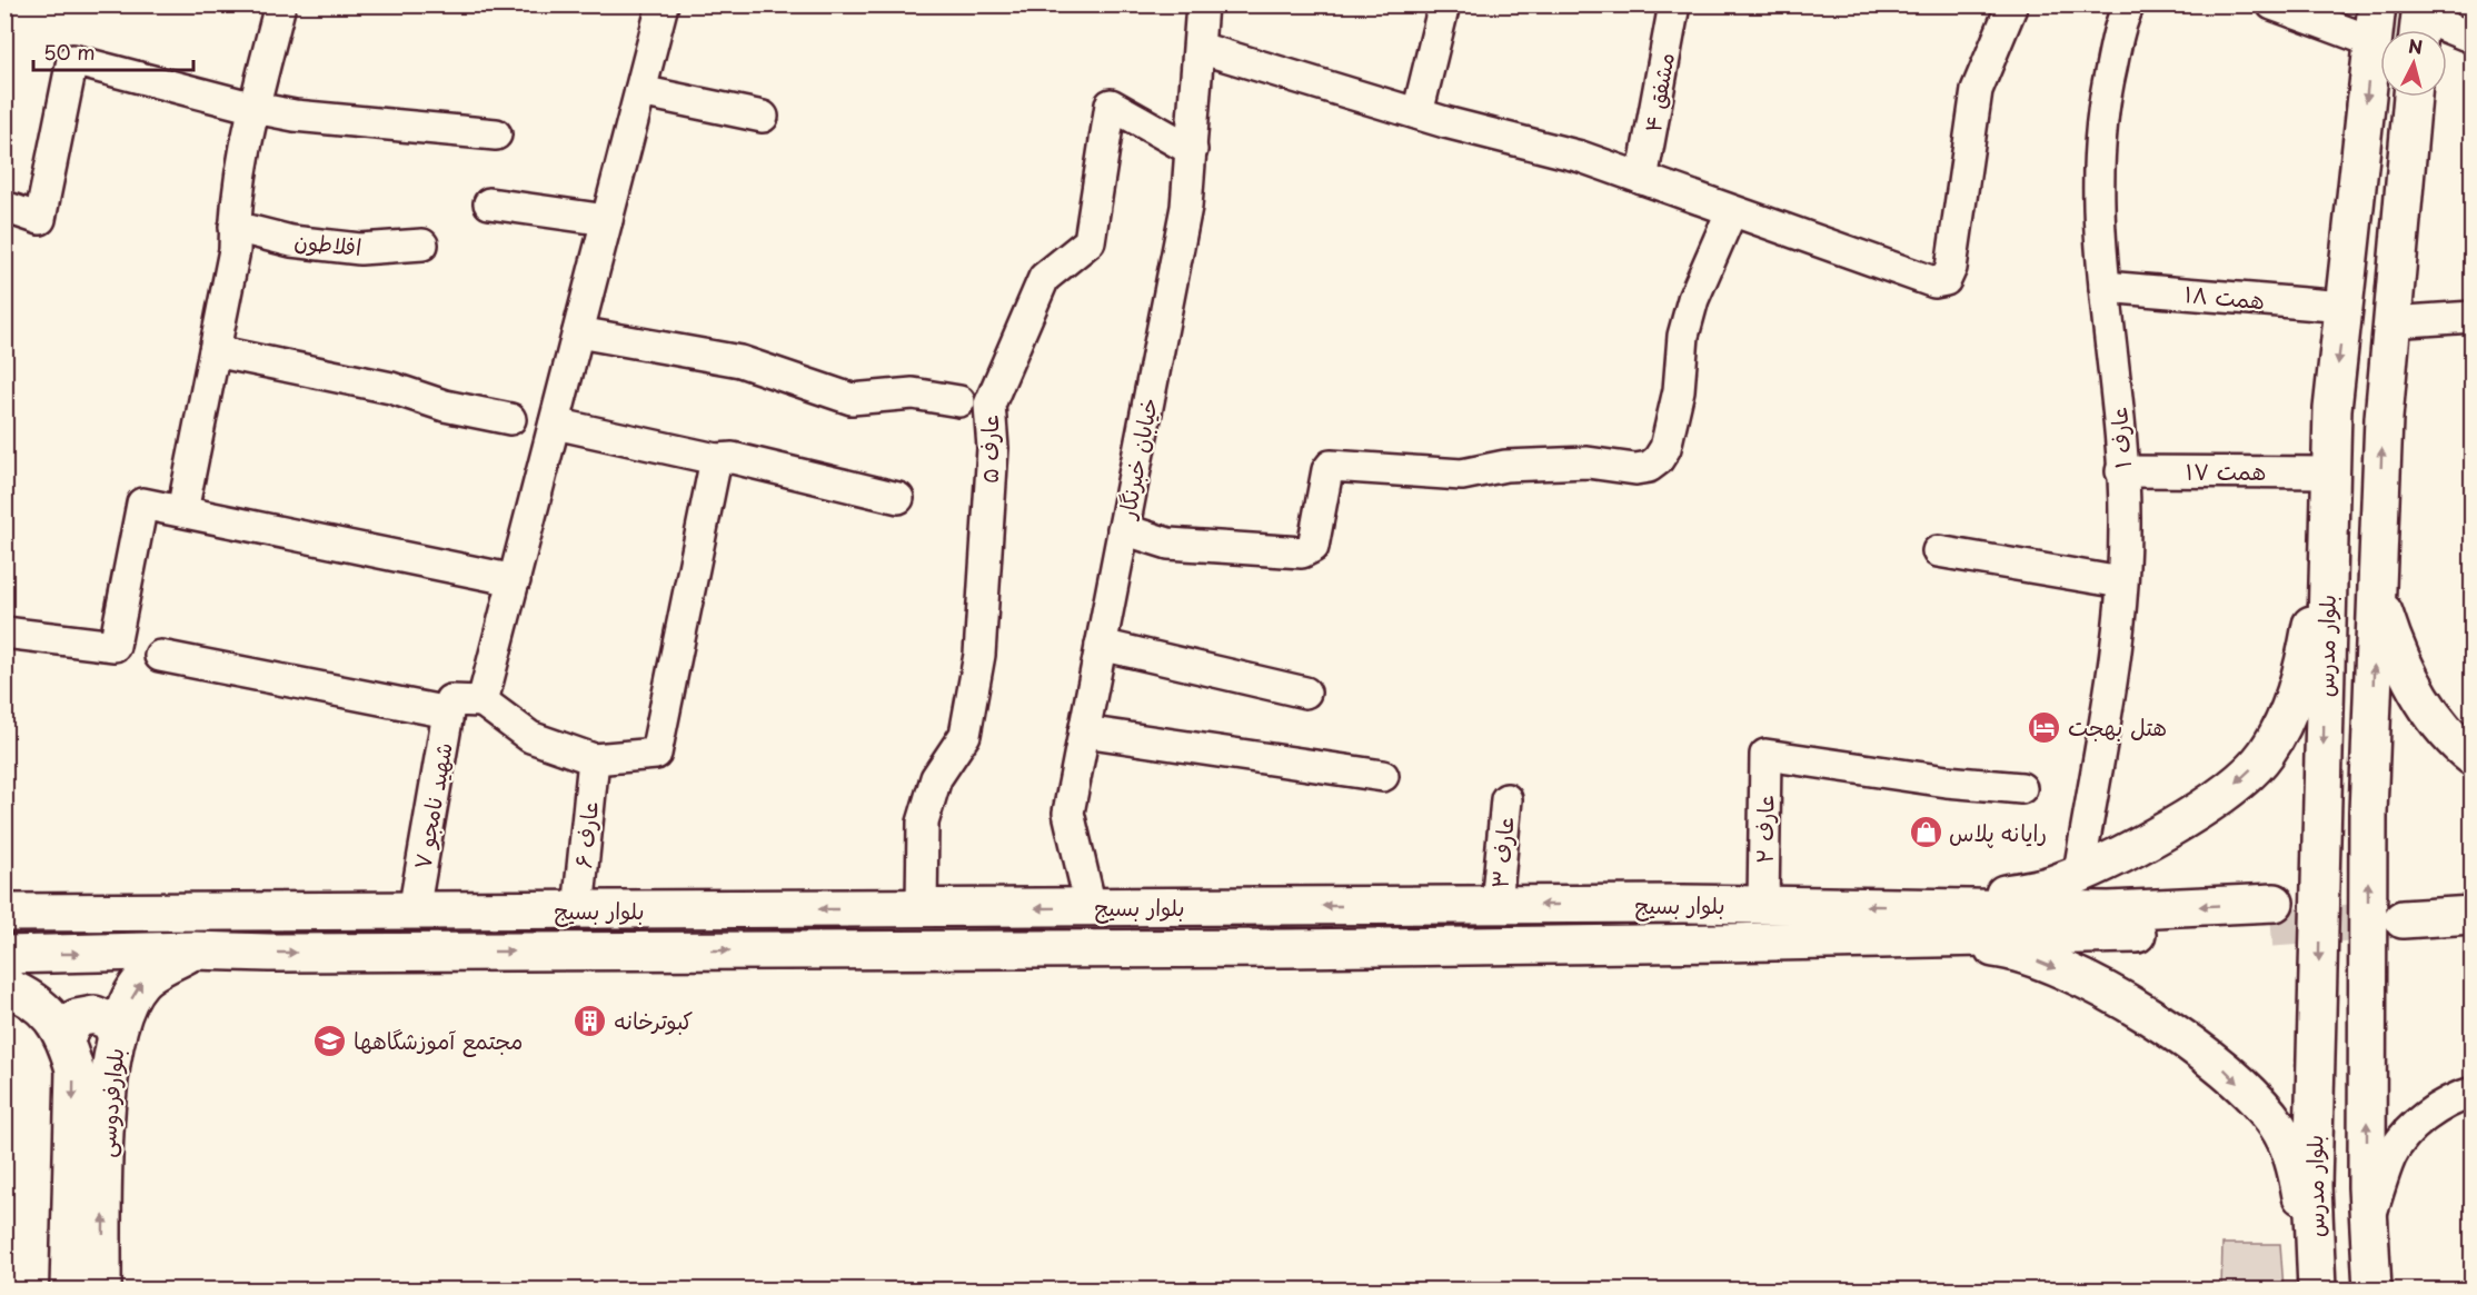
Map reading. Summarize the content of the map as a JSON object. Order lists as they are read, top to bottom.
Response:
{
  "streets": {
    "main road": ["بلوار مدرس", "بلوار بسیج", "بلوارفردوسی"],
    "street": [
      "مشفق ۴",
      "افلاطون",
      "همت ۱۸",
      "عارف ۱",
      "عارف ۵",
      "خیابان خبرنگار",
      "همت ۱۷",
      "شهید نامجو ۷",
      "عارف ۲",
      "عارف ۶",
      "عارف ۳"
    ]
  },
  "crossings": [
    ["همت ۱۸", "عارف ۱"],
    ["همت ۱۸", "بلوار مدرس"],
    ["عارف ۱", "همت ۱۷"],
    ["عارف ۵", "خیابان خبرنگار"],
    ["عارف ۵", "بلوار بسیج"],
    ["خیابان خبرنگار", "بلوار بسیج"],
    ["همت ۱۷", "بلوار مدرس"],
    ["شهید نامجو ۷", "بلوار بسیج"],
    ["عارف ۲", "بلوار بسیج"],
    ["عارف ۶", "بلوار بسیج"],
    ["عارف ۳", "بلوار بسیج"],
    ["بلوار بسیج", "بلوارفردوسی"]
  ],
  "places": {
    "hotel": ["هتل بهجت"],
    "shop": ["رایانه پلاس"],
    "building": ["کبوترخانه"],
    "school or university": ["مجتمع آموزشگاهها"]
  },
  "scale_bar": "50 m",
  "north": "top"
}
